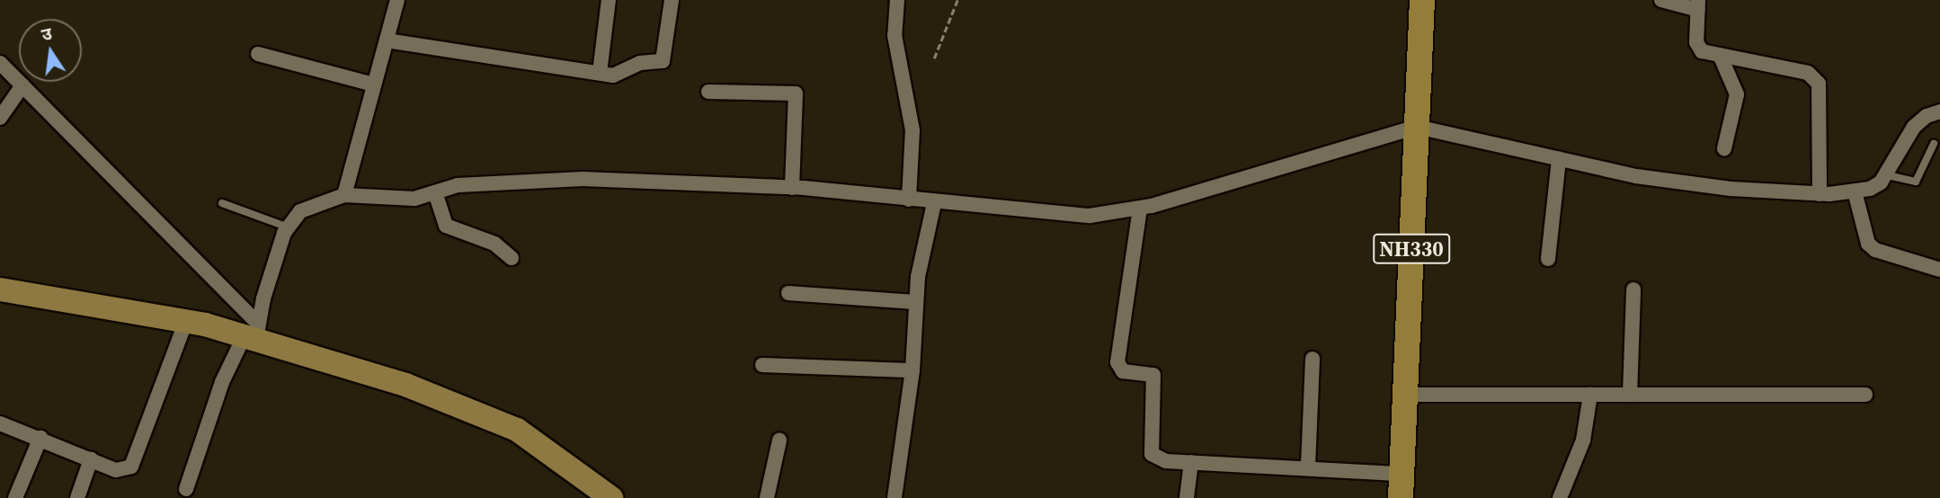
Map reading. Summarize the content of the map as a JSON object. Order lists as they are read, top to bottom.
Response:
{
  "streets": {
    "highway": ["NH330"]
  },
  "north": "top"
}
